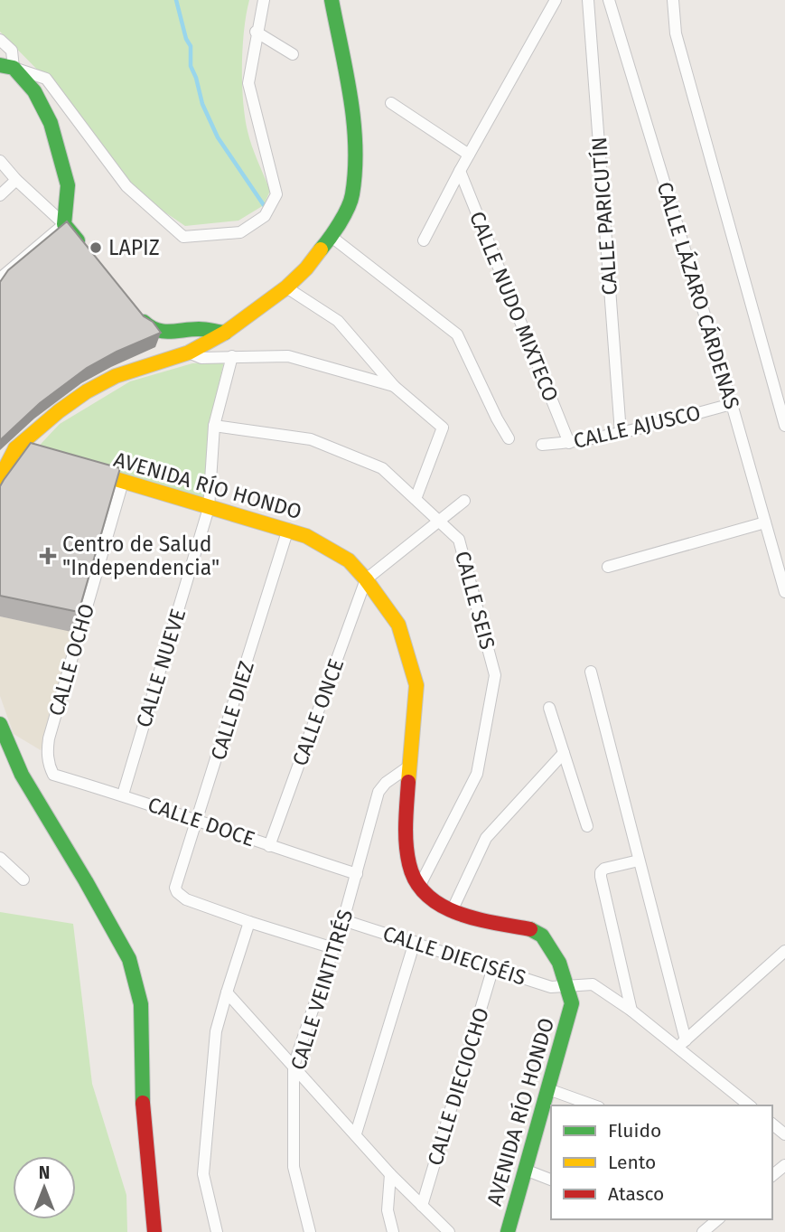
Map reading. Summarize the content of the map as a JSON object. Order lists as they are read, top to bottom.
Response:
{
  "streets": {
    "street": [
      "CALLE PARICUTÍN",
      "CALLE LÁZARO CÁRDENAS",
      "CALLE NUDO MIXTECO",
      "CALLE AJUSCO",
      "AVENIDA RÍO HONDO",
      "CALLE SEIS",
      "CALLE OCHO",
      "CALLE NUEVE",
      "CALLE DIEZ",
      "CALLE ONCE",
      "CALLE DOCE",
      "CALLE DIECISÉIS",
      "CALLE VEINTITRÉS",
      "CALLE DIECIOCHO"
    ]
  },
  "crossings": [
    ["CALLE PARICUTÍN", "CALLE AJUSCO"],
    ["CALLE LÁZARO CÁRDENAS", "CALLE AJUSCO"],
    ["CALLE NUDO MIXTECO", "CALLE AJUSCO"],
    ["AVENIDA RÍO HONDO", "CALLE SEIS"],
    ["AVENIDA RÍO HONDO", "CALLE OCHO"],
    ["AVENIDA RÍO HONDO", "CALLE NUEVE"],
    ["AVENIDA RÍO HONDO", "CALLE DIEZ"],
    ["AVENIDA RÍO HONDO", "CALLE ONCE"],
    ["AVENIDA RÍO HONDO", "CALLE DIECISÉIS"],
    ["AVENIDA RÍO HONDO", "CALLE VEINTITRÉS"],
    ["CALLE SEIS", "CALLE NUEVE"],
    ["CALLE OCHO", "CALLE DOCE"],
    ["CALLE NUEVE", "CALLE DOCE"],
    ["CALLE DIEZ", "CALLE DOCE"],
    ["CALLE ONCE", "CALLE DOCE"],
    ["CALLE DOCE", "CALLE VEINTITRÉS"],
    ["CALLE DIECISÉIS", "CALLE VEINTITRÉS"],
    ["CALLE DIECISÉIS", "CALLE DIECIOCHO"]
  ],
  "places": {
    "other": ["LAPIZ"],
    "health": ["Centro de Salud \"Independencia\""]
  },
  "legend": ["Fluido", "Lento", "Atasco"],
  "north": "top"
}
